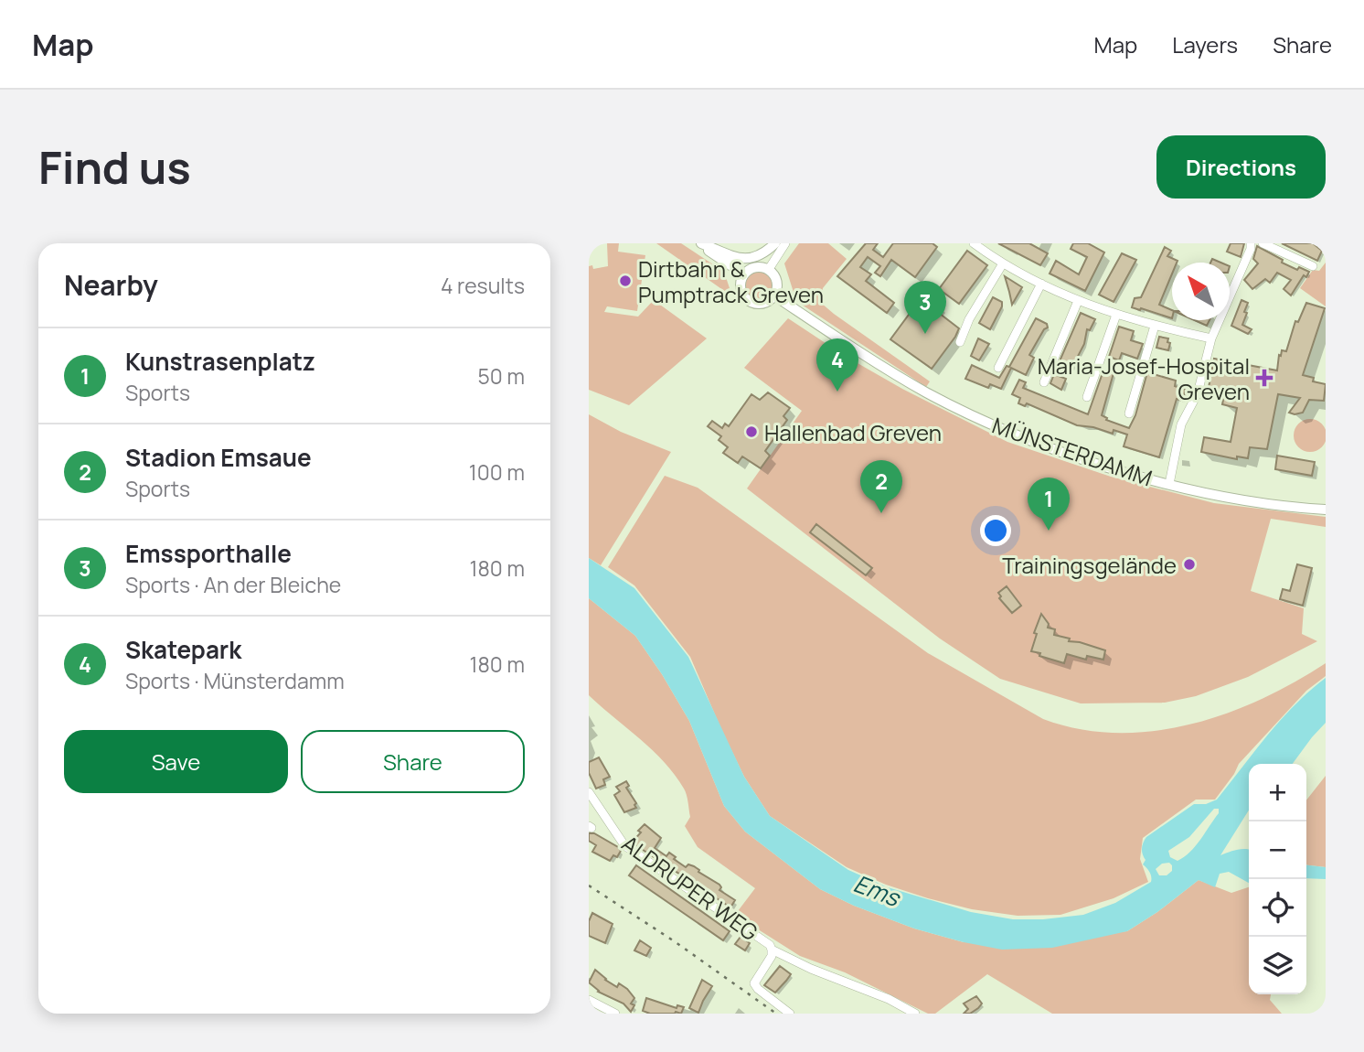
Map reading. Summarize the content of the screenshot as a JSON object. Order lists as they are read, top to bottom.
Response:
{
  "streets": {
    "main road": ["MÜNSTERDAMM"],
    "street": ["ALDRUPER WEG"]
  },
  "water": ["Ems"],
  "places": {
    "other": ["Dirtbahn & Pumptrack Greven", "Hallenbad Greven", "Trainingsgelände"],
    "health": ["Maria-Josef-Hospital Greven"]
  },
  "north": "top left",
  "page": {
    "header": "Map",
    "nav": ["Map", "Layers", "Share"],
    "buttons": [
      "Directions",
      ["Save", "Share"]
    ],
    "title": "Find us",
    "heading": ["Nearby", "4 results"],
    "pins": [
      "3",
      "4",
      "2",
      "1"
    ],
    "list": [
      {
        "mark": "1",
        "name": "Kunstrasenplatz",
        "note": "Sports",
        "value": "50 m"
      },
      {
        "mark": "2",
        "name": "Stadion Emsaue",
        "note": "Sports",
        "value": "100 m"
      },
      {
        "mark": "3",
        "name": "Emssporthalle",
        "note": "Sports · An der Bleiche",
        "value": "180 m"
      },
      {
        "mark": "4",
        "name": "Skatepark",
        "note": "Sports · Münsterdamm",
        "value": "180 m"
      }
    ],
    "map_buttons": ["+", "−"]
  }
}
